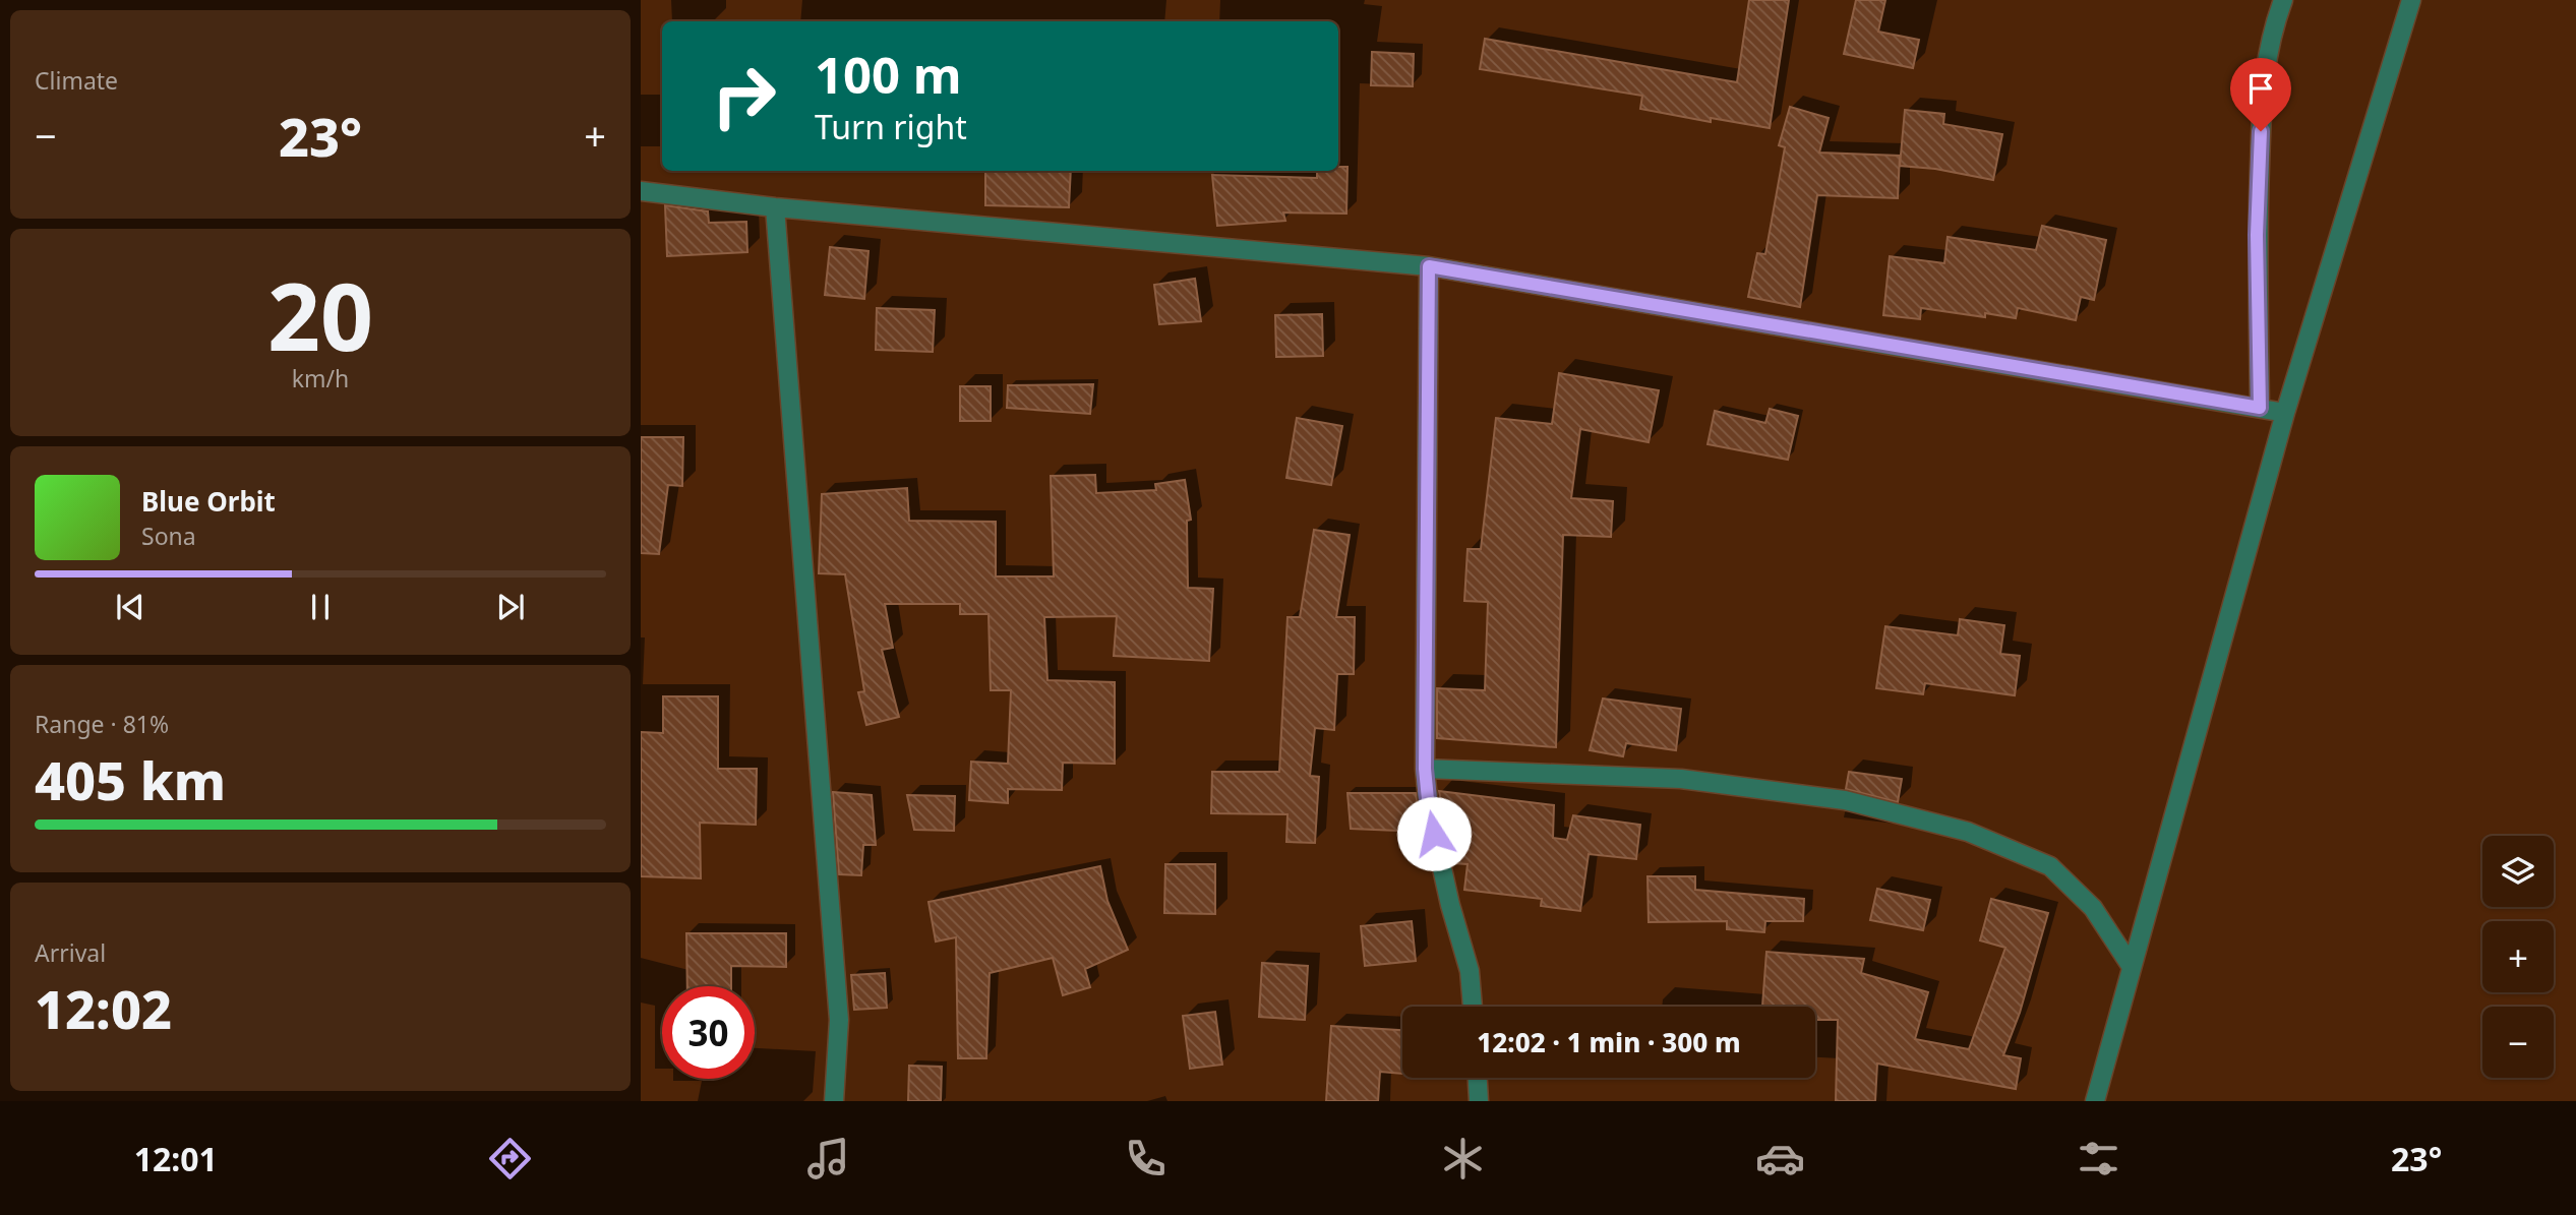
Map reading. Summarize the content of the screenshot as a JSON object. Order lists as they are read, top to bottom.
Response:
{
  "page": {
    "tile": [
      "Climate",
      ["20", "km/h"],
      ["Range · 81%", "405 km"],
      ["Arrival", "12:02"]
    ],
    "turn": ["100 m", "Turn right"],
    "heat": ["−", "23°", "+"],
    "song": ["Blue Orbit", "Sona"],
    "map_buttons": ["+", "−"],
    "limit": "30",
    "trip": "12:02 · 1 min · 300 m",
    "tabs": ["12:01", "23°"]
  }
}
